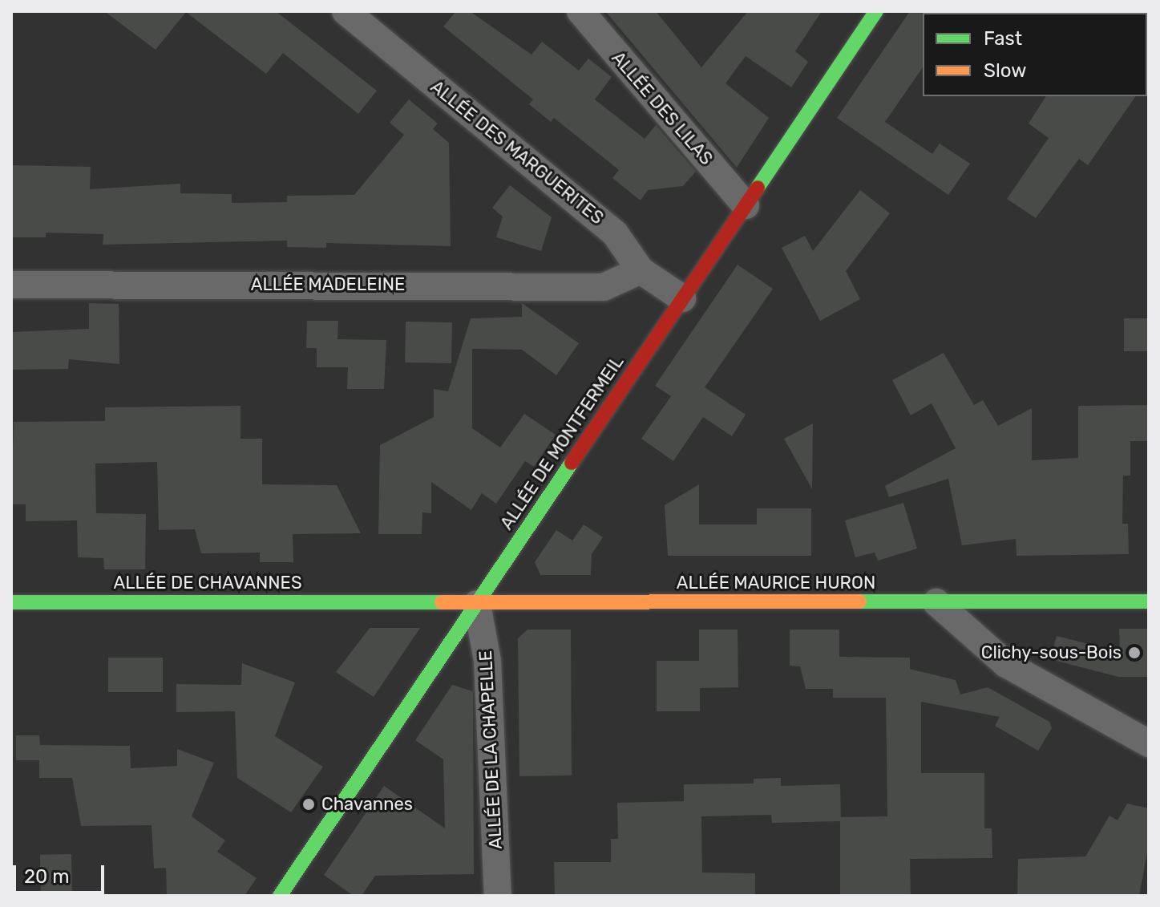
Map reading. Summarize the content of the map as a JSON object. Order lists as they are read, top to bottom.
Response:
{
  "streets": {
    "street": [
      "ALLÉE DES LILAS",
      "ALLÉE DES MARGUERITES",
      "ALLÉE MADELEINE",
      "ALLÉE DE MONTFERMEIL",
      "ALLÉE DE CHAVANNES",
      "ALLÉE MAURICE HURON",
      "ALLÉE DE LA CHAPELLE"
    ]
  },
  "crossings": [
    ["ALLÉE DES LILAS", "ALLÉE DE MONTFERMEIL"],
    ["ALLÉE DES MARGUERITES", "ALLÉE MADELEINE"],
    ["ALLÉE DES MARGUERITES", "ALLÉE DE MONTFERMEIL"],
    ["ALLÉE DE MONTFERMEIL", "ALLÉE MAURICE HURON"],
    ["ALLÉE DE MONTFERMEIL", "ALLÉE DE LA CHAPELLE"],
    ["ALLÉE DE CHAVANNES", "ALLÉE MAURICE HURON"],
    ["ALLÉE MAURICE HURON", "ALLÉE DE LA CHAPELLE"]
  ],
  "places": ["Clichy-sous-Bois", "Chavannes"],
  "legend": ["Fast", "Slow"],
  "scale_bar": "20 m"
}
